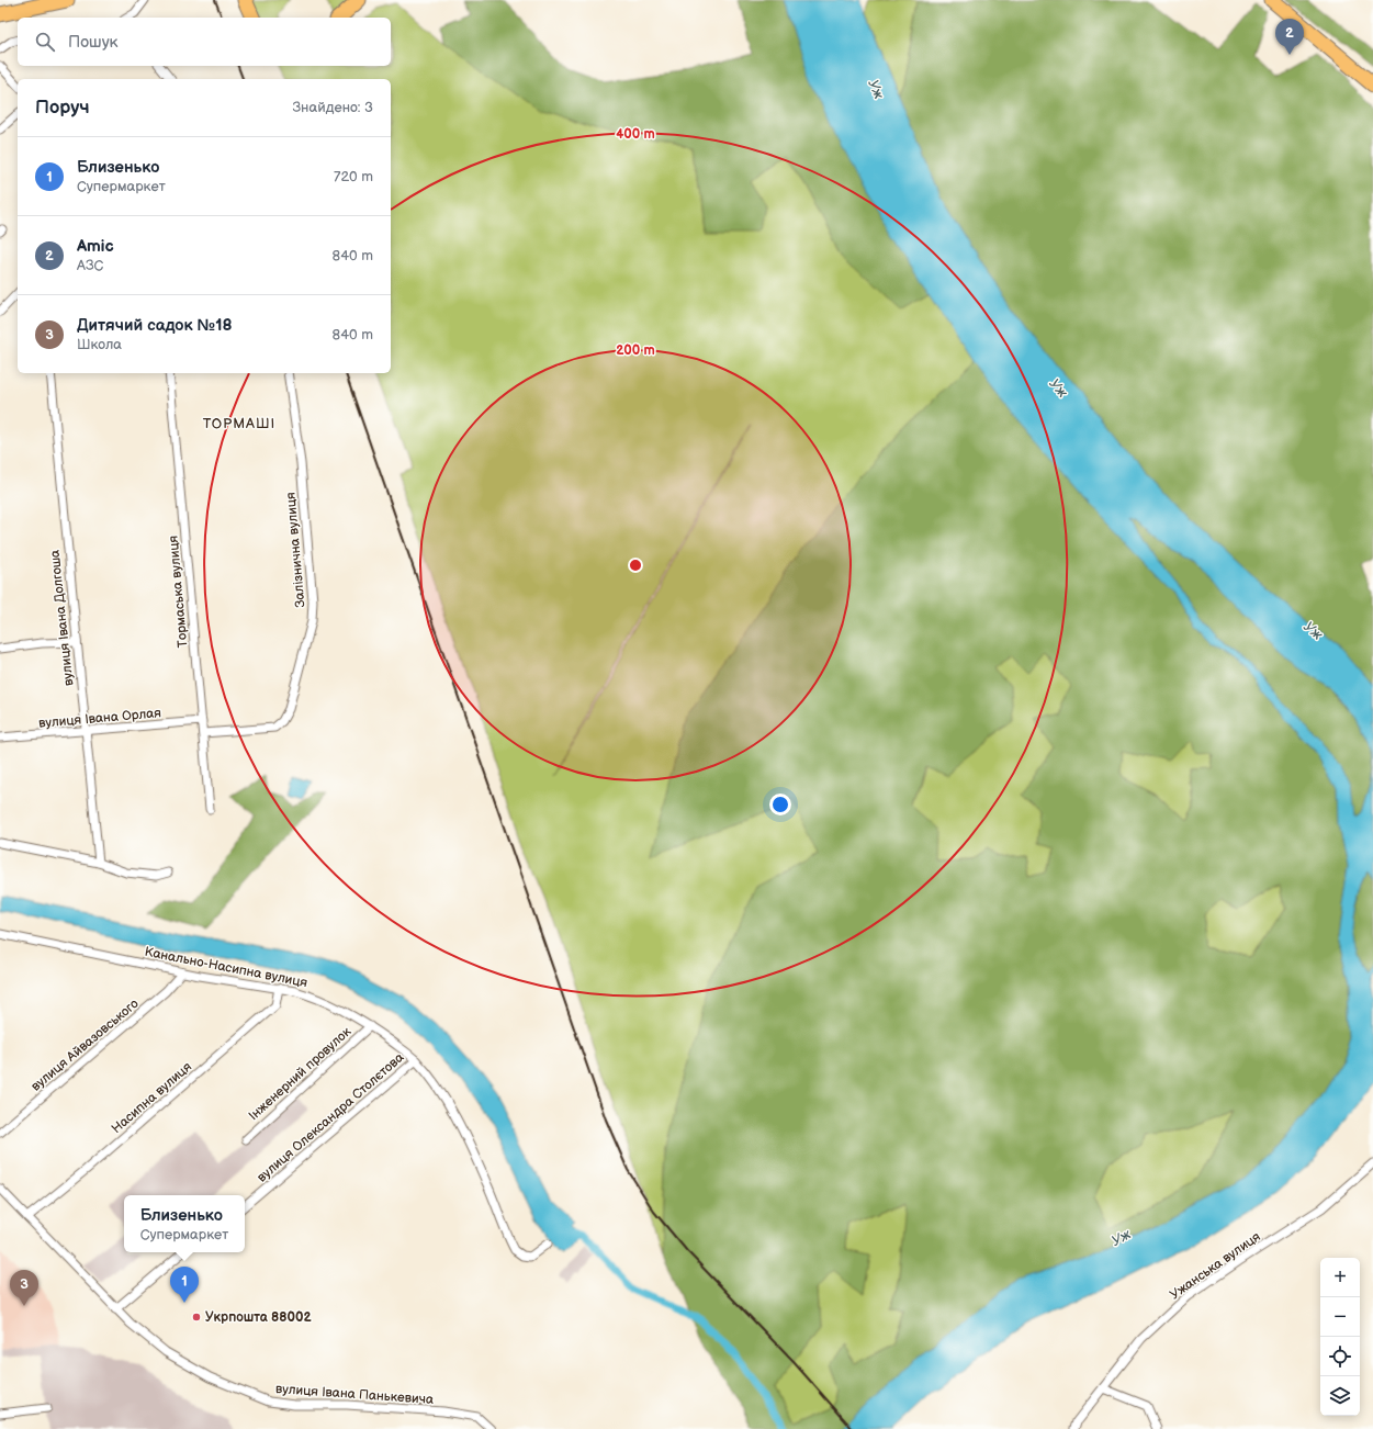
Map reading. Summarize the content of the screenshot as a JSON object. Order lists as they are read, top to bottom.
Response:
{
  "streets": {
    "street": [
      "Залізнична вулиця",
      "Тормаська вулиця",
      "вулиця Івана Долгоша",
      "вулиця Івана Орлая",
      "Канально-Насипна вулиця",
      "вулиця Айвазовського",
      "Інженерний провулок",
      "Насипна вулиця",
      "вулиця Олександра Столєтова",
      "Ужанська вулиця",
      "вулиця Івана Панькевича"
    ]
  },
  "crossings": [
    ["Залізнична вулиця", "Тормаська вулиця"],
    ["Тормаська вулиця", "вулиця Івана Орлая"],
    ["вулиця Івана Долгоша", "вулиця Івана Орлая"],
    ["Канально-Насипна вулиця", "вулиця Айвазовського"],
    ["Канально-Насипна вулиця", "Інженерний провулок"],
    ["Канально-Насипна вулиця", "Насипна вулиця"],
    ["Канально-Насипна вулиця", "вулиця Олександра Столєтова"],
    ["Насипна вулиця", "вулиця Івана Панькевича"]
  ],
  "districts": ["ТОРМАШІ"],
  "water": ["Уж"],
  "places": ["Укрпошта 88002"],
  "page": {
    "search": "Пошук",
    "pins": ["2", "1", "3"],
    "heading": ["Поруч", "Знайдено: 3"],
    "list": [
      {
        "mark": "1",
        "name": "Близенько",
        "note": "Супермаркет",
        "value": "720 m"
      },
      {
        "mark": "2",
        "name": "Amic",
        "note": "АЗС",
        "value": "840 m"
      },
      {
        "mark": "3",
        "name": "Дитячий садок №18",
        "note": "Школа",
        "value": "840 m"
      }
    ],
    "popup": ["Близенько", "Супермаркет"],
    "map_buttons": ["+", "−"]
  },
  "rings": ["400 m", "200 m"]
}
